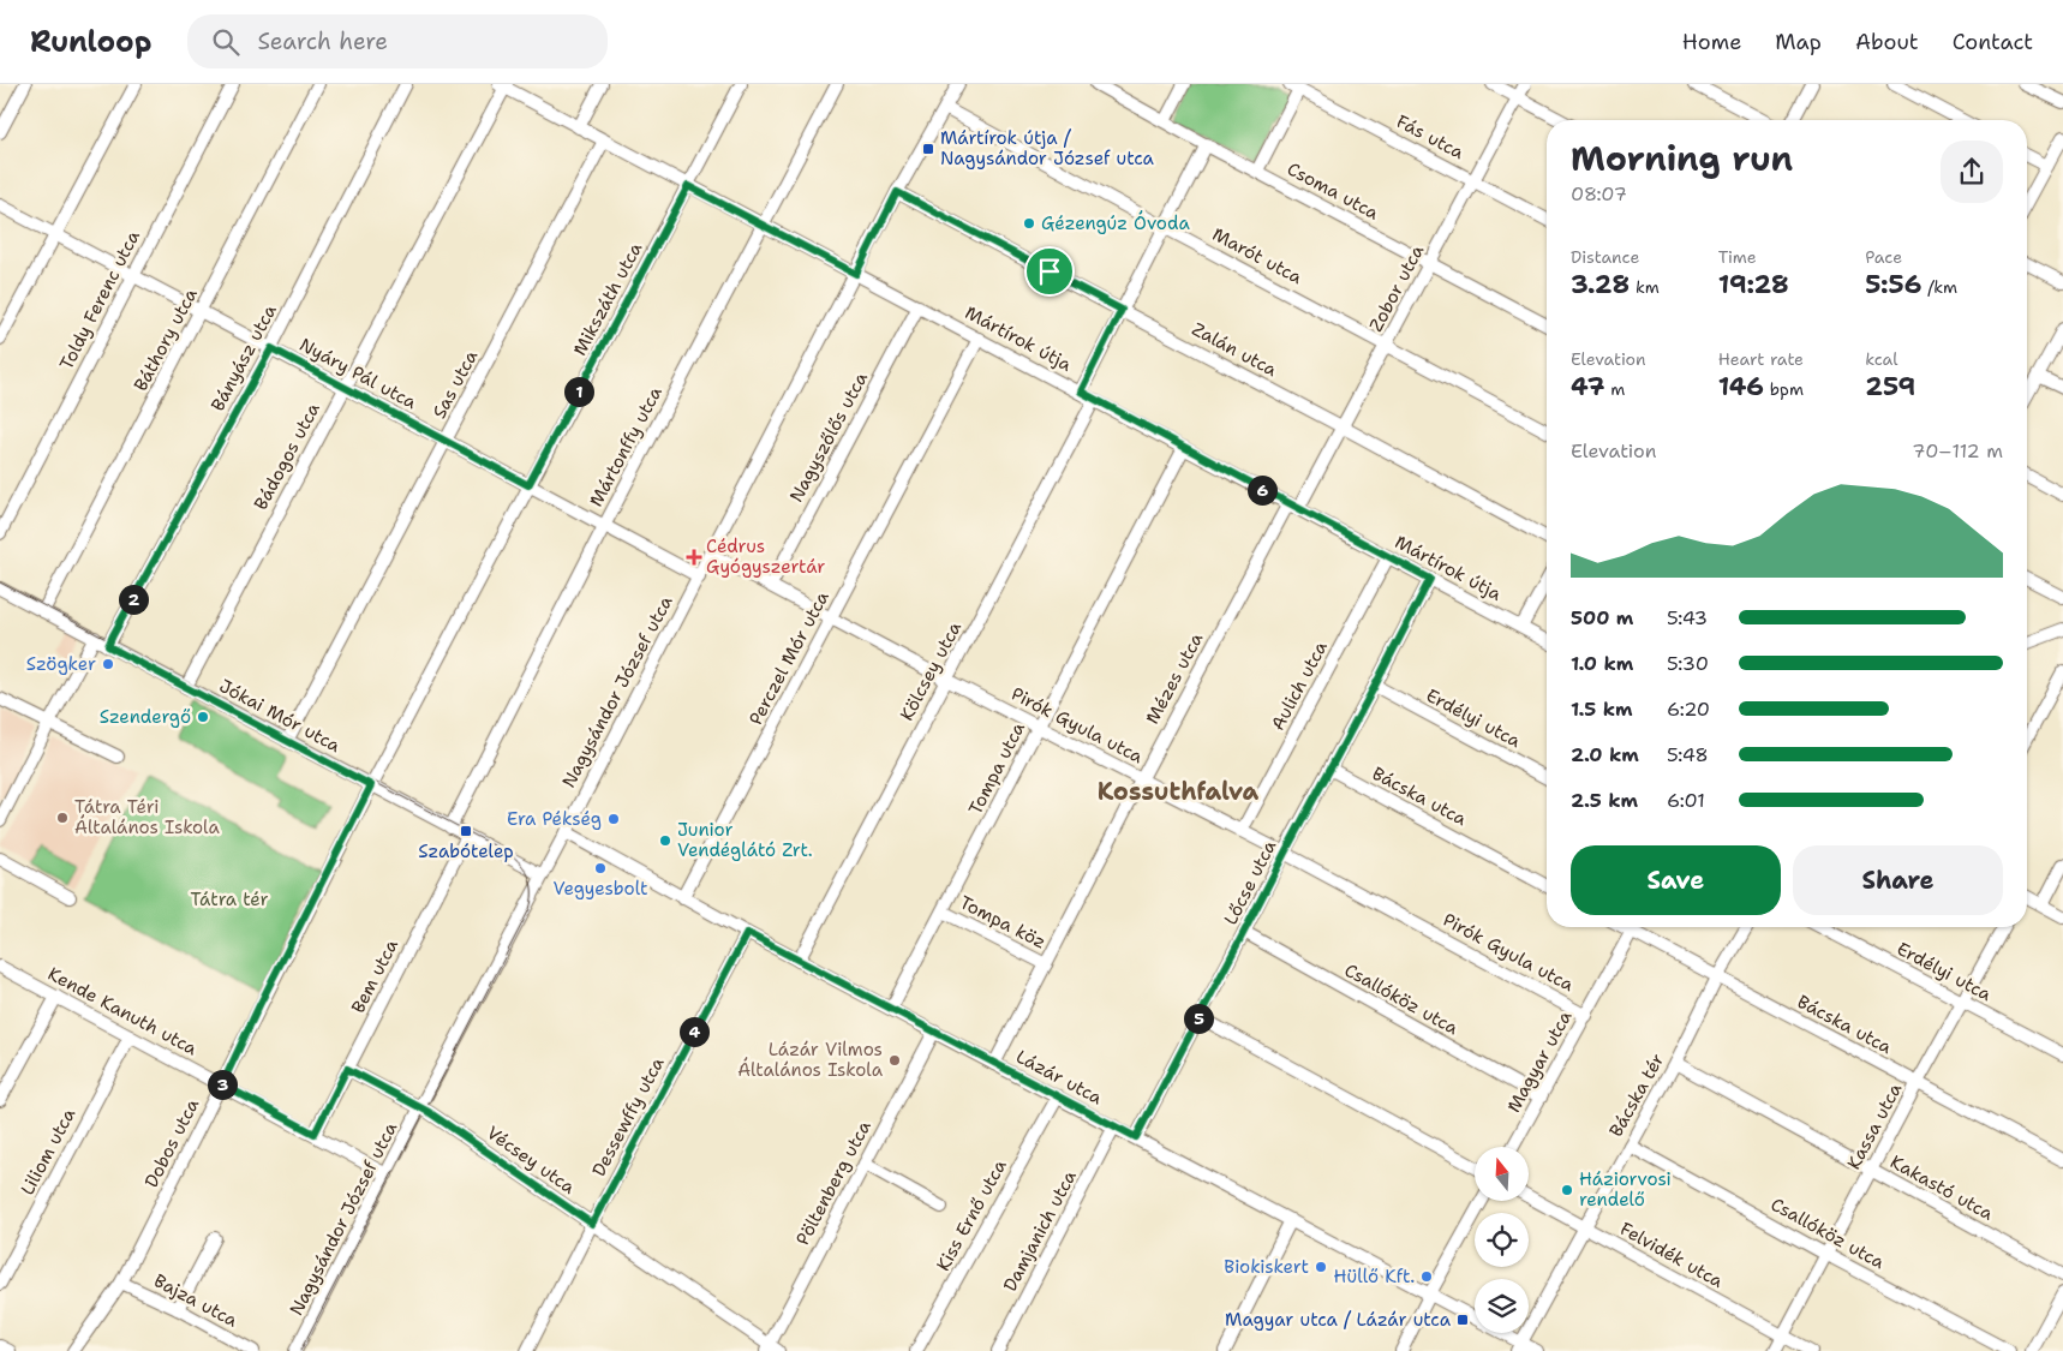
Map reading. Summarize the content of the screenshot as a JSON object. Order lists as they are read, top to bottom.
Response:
{
  "streets": {
    "street": [
      "Fás utca",
      "Csoma utca",
      "Marót utca",
      "Zobor utca",
      "Mikszáth utca",
      "Toldy Ferenc utca",
      "Mártírok útja",
      "Báthory utca",
      "Zalán utca",
      "Bányász utca",
      "Nyáry Pál utca",
      "Sas utca",
      "Nagyszőlős utca",
      "Mártonffy utca",
      "Bádogos utca",
      "Perczel Mór utca",
      "Kölcsey utca",
      "Mézes utca",
      "Aulich utca",
      "Nagysándor József utca",
      "Jókai Mór utca",
      "Erdélyi utca",
      "Pirók Gyula utca",
      "Tompa utca",
      "Bácska utca",
      "Lőcse utca",
      "Tompa köz",
      "Bem utca",
      "Csallóköz utca",
      "Kende Kanuth utca",
      "Magyar utca",
      "Lázár utca",
      "Bácska tér",
      "Dessewffy utca",
      "Kassa utca",
      "Dobos utca",
      "Liliom utca",
      "Vécsey utca",
      "Pöltenberg utca",
      "Kakastó utca",
      "Kiss Ernő utca",
      "Damjanich utca",
      "Felvidék utca",
      "Bajza utca"
    ]
  },
  "crossings": [
    ["Fás utca", "Zobor utca"],
    ["Csoma utca", "Zobor utca"],
    ["Marót utca", "Zobor utca"],
    ["Marót utca", "Nagysándor József utca"],
    ["Zobor utca", "Mártírok útja"],
    ["Zobor utca", "Zalán utca"],
    ["Zobor utca", "Mézes utca"],
    ["Mikszáth utca", "Mártírok útja"],
    ["Mikszáth utca", "Nyáry Pál utca"],
    ["Mikszáth utca", "Jókai Mór utca"],
    ["Mikszáth utca", "Dobos utca"],
    ["Toldy Ferenc utca", "Nyáry Pál utca"],
    ["Mártírok útja", "Sas utca"],
    ["Mártírok útja", "Nagyszőlős utca"],
    ["Mártírok útja", "Mártonffy utca"],
    ["Mártírok útja", "Bádogos utca"],
    ["Mártírok útja", "Perczel Mór utca"],
    ["Mártírok útja", "Kölcsey utca"],
    ["Mártírok útja", "Mézes utca"],
    ["Mártírok útja", "Aulich utca"],
    ["Mártírok útja", "Nagysándor József utca"],
    ["Mártírok útja", "Tompa utca"],
    ["Mártírok útja", "Lőcse utca"],
    ["Báthory utca", "Nyáry Pál utca"],
    ["Báthory utca", "Jókai Mór utca"],
    ["Zalán utca", "Nagysándor József utca"],
    ["Bányász utca", "Nyáry Pál utca"],
    ["Bányász utca", "Jókai Mór utca"],
    ["Nyáry Pál utca", "Sas utca"],
    ["Nyáry Pál utca", "Mártonffy utca"],
    ["Nyáry Pál utca", "Bádogos utca"],
    ["Nyáry Pál utca", "Nagysándor József utca"],
    ["Sas utca", "Jókai Mór utca"],
    ["Nagyszőlős utca", "Pirók Gyula utca"],
    ["Mártonffy utca", "Jókai Mór utca"],
    ["Bádogos utca", "Jókai Mór utca"],
    ["Perczel Mór utca", "Pirók Gyula utca"],
    ["Perczel Mór utca", "Lázár utca"],
    ["Kölcsey utca", "Pirók Gyula utca"],
    ["Kölcsey utca", "Lázár utca"],
    ["Mézes utca", "Pirók Gyula utca"],
    ["Mézes utca", "Tompa köz"],
    ["Mézes utca", "Lázár utca"],
    ["Aulich utca", "Pirók Gyula utca"],
    ["Nagysándor József utca", "Jókai Mór utca"],
    ["Nagysándor József utca", "Pirók Gyula utca"],
    ["Nagysándor József utca", "Kende Kanuth utca"],
    ["Nagysándor József utca", "Lázár utca"],
    ["Nagysándor József utca", "Vécsey utca"],
    ["Jókai Mór utca", "Bem utca"],
    ["Jókai Mór utca", "Dobos utca"],
    ["Erdélyi utca", "Lőcse utca"],
    ["Erdélyi utca", "Kassa utca"],
    ["Pirók Gyula utca", "Tompa utca"],
    ["Pirók Gyula utca", "Lőcse utca"],
    ["Pirók Gyula utca", "Magyar utca"],
    ["Tompa utca", "Tompa köz"],
    ["Tompa utca", "Lázár utca"],
    ["Bácska utca", "Lőcse utca"],
    ["Bácska utca", "Bácska tér"],
    ["Bácska utca", "Kassa utca"],
    ["Lőcse utca", "Csallóköz utca"],
    ["Lőcse utca", "Lázár utca"],
    ["Bem utca", "Kende Kanuth utca"],
    ["Bem utca", "Vécsey utca"],
    ["Csallóköz utca", "Magyar utca"],
    ["Csallóköz utca", "Bácska tér"],
    ["Csallóköz utca", "Kassa utca"],
    ["Kende Kanuth utca", "Dobos utca"],
    ["Kende Kanuth utca", "Liliom utca"],
    ["Lázár utca", "Bácska tér"],
    ["Lázár utca", "Dessewffy utca"],
    ["Lázár utca", "Pöltenberg utca"],
    ["Lázár utca", "Kiss Ernő utca"],
    ["Lázár utca", "Damjanich utca"],
    ["Bácska tér", "Kakastó utca"],
    ["Bácska tér", "Felvidék utca"],
    ["Dessewffy utca", "Vécsey utca"],
    ["Kassa utca", "Kakastó utca"],
    ["Kassa utca", "Felvidék utca"],
    ["Dobos utca", "Bajza utca"],
    ["Vécsey utca", "Pöltenberg utca"]
  ],
  "districts": ["Kossuthfalva"],
  "parks": ["Tátra tér"],
  "places": {
    "transit": ["Mártírok útja / Nagysándor József utca", "Szabótelep", "Magyar utca / Lázár utca"],
    "other": [
      "Gézengúz Óvoda",
      "Szögker",
      "Szendergő",
      "Tátra Téri Általános Iskola",
      "Era Pékség",
      "Junior Vendéglátó Zrt.",
      "Vegyesbolt",
      "Lázár Vilmos Általános Iskola",
      "Háziorvosi rendelő",
      "Biokiskert",
      "Hüllő Kft."
    ],
    "health": ["Cédrus Gyógyszertár"]
  },
  "north": "top",
  "page": {
    "header": "Runloop",
    "search": "Search here",
    "nav": [
      "Home",
      "Map",
      "About",
      "Contact"
    ],
    "heading": ["Morning run", "08:07"],
    "stats": [
      ["Distance", "3.28 km"],
      ["Time", "19:28"],
      ["Pace", "5:56 /km"],
      ["Elevation", "47 m"],
      ["Heart rate", "146 bpm"],
      ["kcal", "259"]
    ],
    "pins": [
      "1",
      "6",
      "2",
      "5",
      "4",
      "3"
    ],
    "chart": ["Elevation", "70–112 m"],
    "list": [
      {
        "name": "500 m",
        "note": "5:43"
      },
      {
        "name": "1.0 km",
        "note": "5:30"
      },
      {
        "name": "1.5 km",
        "note": "6:20"
      },
      {
        "name": "2.0 km",
        "note": "5:48"
      },
      {
        "name": "2.5 km",
        "note": "6:01"
      }
    ],
    "buttons": ["Save", "Share"]
  }
}
